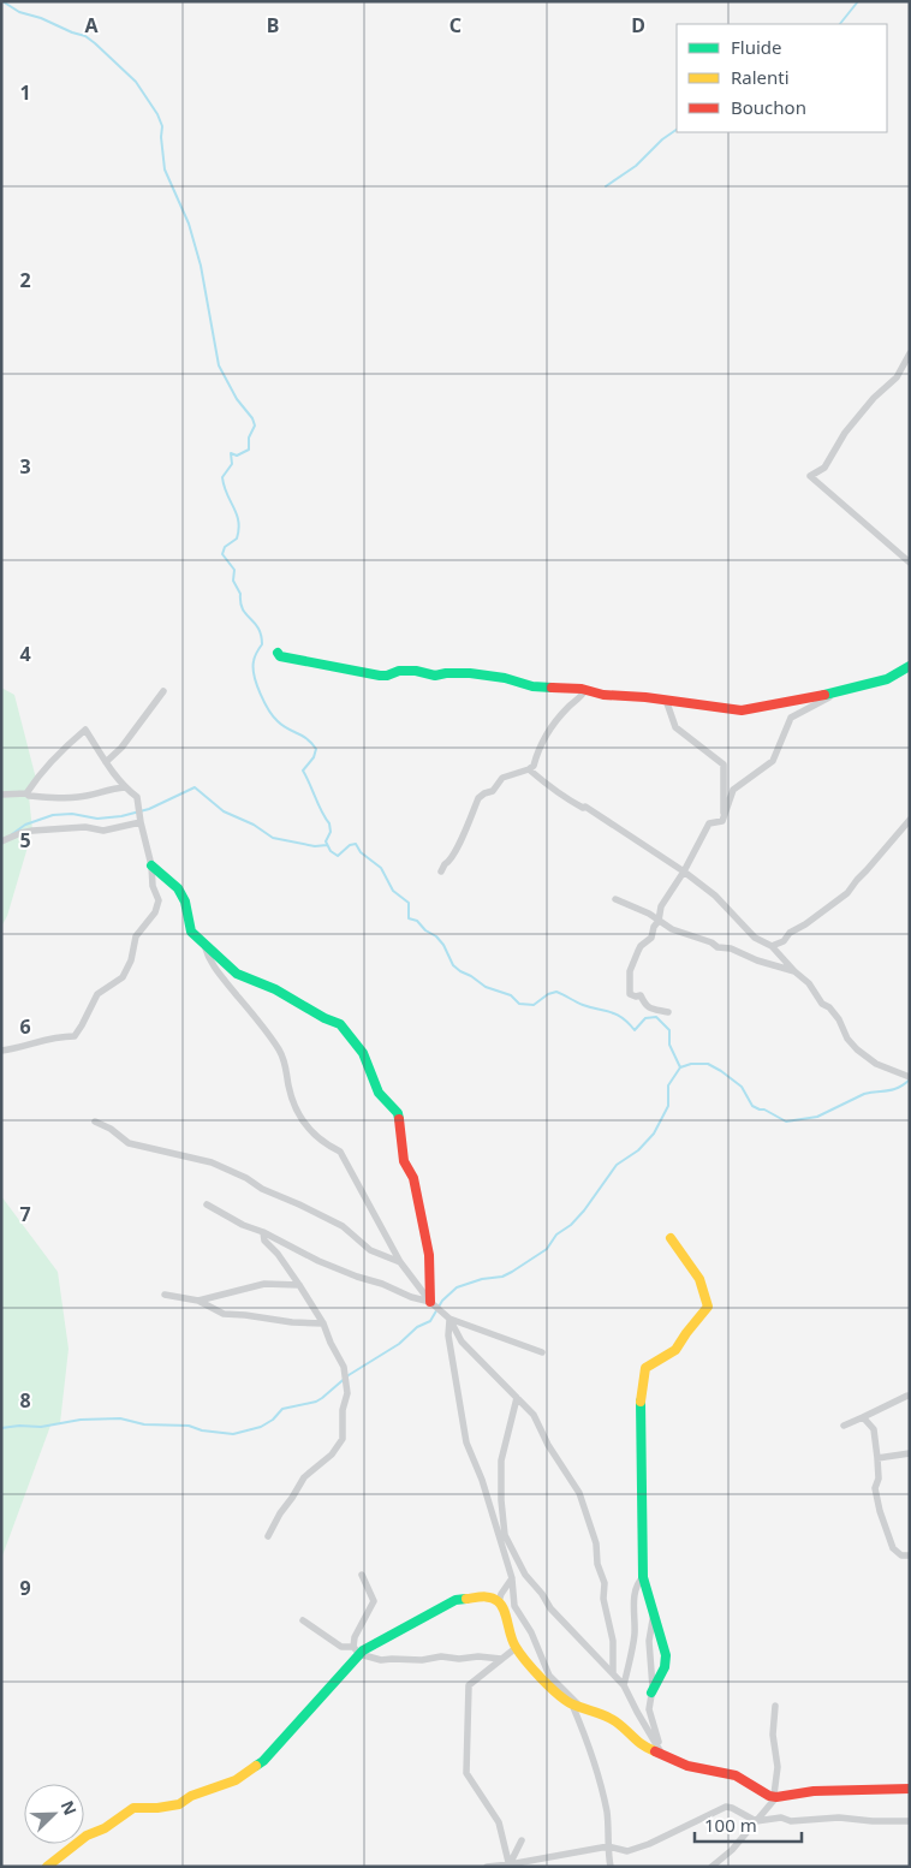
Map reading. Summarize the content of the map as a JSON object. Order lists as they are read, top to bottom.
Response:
{
  "legend": ["Fluide", "Ralenti", "Bouchon"],
  "scale_bar": "100 m",
  "north": "top right",
  "grid": {
    "columns": [
      "A",
      "B",
      "C",
      "D"
    ],
    "rows": [
      "1",
      "2",
      "3",
      "4",
      "5",
      "6",
      "7",
      "8",
      "9"
    ]
  }
}
